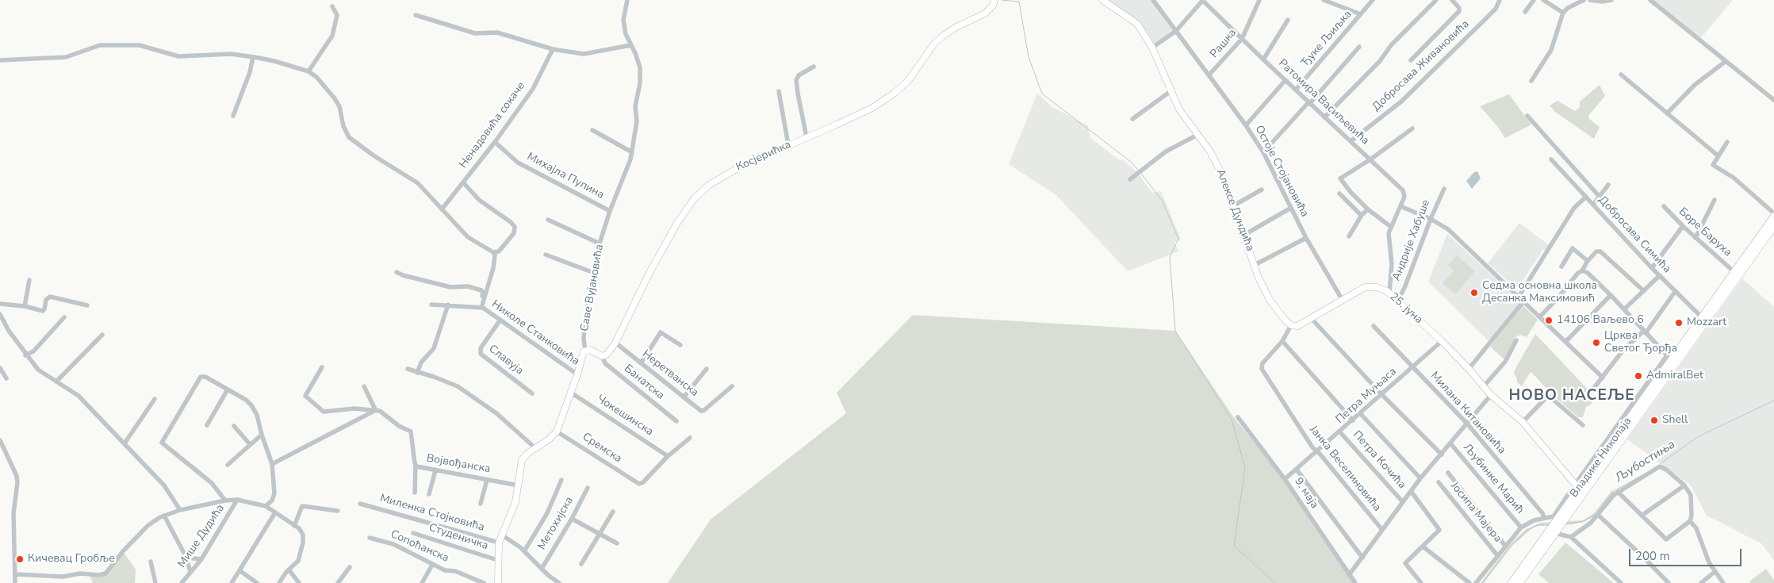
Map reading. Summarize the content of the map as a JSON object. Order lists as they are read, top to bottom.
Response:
{
  "streets": {
    "main road": ["Владике Николаја"],
    "street": [
      "Ђуке Љиљка",
      "Рашка",
      "Добросава Живановића",
      "Ратомира Васиљевића",
      "Ненадовића сокаче",
      "Косјерићка",
      "Остоје Стојановића",
      "Михајла Пупина",
      "Алексе Дундића",
      "Боре Баруха",
      "Добросава Симића",
      "Андрије Хабуше",
      "Саве Вујановића",
      "25. јуна",
      "Николе Станковића",
      "Славуја",
      "Неретванска",
      "Банатска",
      "Петра Муњаса",
      "Милана Китановића",
      "Чокешинска",
      "Сремска",
      "Петра Кочића",
      "Војвођанска",
      "Јанка Веселиновића",
      "Љубинке Марић",
      "9. маја",
      "Јосипа Мајера",
      "Миленка Стојковића",
      "Метохијска",
      "Мише Дудића",
      "Студеничка",
      "Сопоћанска"
    ]
  },
  "crossings": [
    ["Ђуке Љиљка", "Ратомира Васиљевића"],
    ["Рашка", "Ратомира Васиљевића"],
    ["Рашка", "Остоје Стојановића"],
    ["Добросава Живановића", "Ратомира Васиљевића"],
    ["Ратомира Васиљевића", "Остоје Стојановића"],
    ["Ратомира Васиљевића", "Алексе Дундића"],
    ["Ненадовића сокаче", "Михајла Пупина"],
    ["Косјерићка", "Неретванска"],
    ["Косјерићка", "Банатска"],
    ["Остоје Стојановића", "25. јуна"],
    ["Михајла Пупина", "Саве Вујановића"],
    ["Алексе Дундића", "25. јуна"],
    ["Боре Баруха", "Владике Николаја"],
    ["Добросава Симића", "Владике Николаја"],
    ["Андрије Хабуше", "25. јуна"],
    ["Саве Вујановића", "Николе Станковића"],
    ["Саве Вујановића", "Чокешинска"],
    ["Саве Вујановића", "Сремска"],
    ["25. јуна", "Петра Муњаса"],
    ["25. јуна", "Владике Николаја"],
    ["Николе Станковића", "Славуја"],
    ["Петра Муњаса", "Милана Китановића"],
    ["Петра Муњаса", "Петра Кочића"],
    ["Петра Муњаса", "Јанка Веселиновића"],
    ["Петра Муњаса", "9. маја"],
    ["Чокешинска", "Сремска"]
  ],
  "districts": ["НОВО НАСЕЉЕ"],
  "water": ["Љубостиња"],
  "places": [
    "Седма основна школа Десанка Максимовић",
    "14106 Ваљево 6",
    "Mozzart",
    "Црква Светог Ђорђа",
    "AdmiralBet",
    "Shell",
    "Кичевац Гробље"
  ],
  "scale_bar": "200 m"
}
